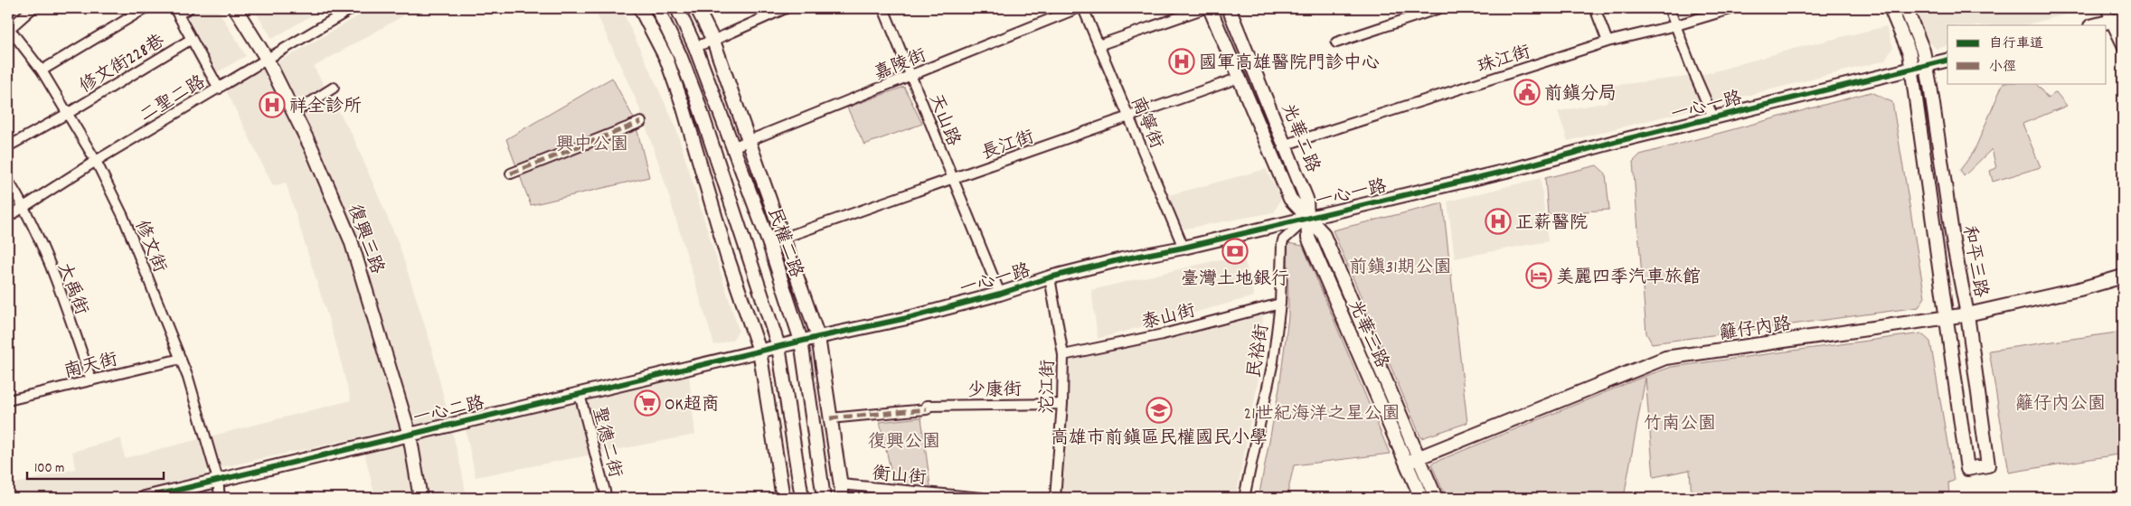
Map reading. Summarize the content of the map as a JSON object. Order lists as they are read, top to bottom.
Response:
{
  "streets": {
    "street": [
      "珠江街",
      "修文街228巷",
      "嘉陵街",
      "二聖二路",
      "一心一路",
      "天山路",
      "南寧街",
      "光華二路",
      "長江街",
      "復興三路",
      "民權二路",
      "修文街",
      "和平三路",
      "大禹街",
      "泰山街",
      "籬仔內路",
      "光華三路",
      "民裕街",
      "南天街",
      "沱江街",
      "少康街",
      "一心二路",
      "聖德二街",
      "衡山街"
    ]
  },
  "crossings": [
    ["珠江街", "光華二路"],
    ["修文街228巷", "修文街"],
    ["嘉陵街", "天山路"],
    ["嘉陵街", "民權二路"],
    ["二聖二路", "復興三路"],
    ["二聖二路", "修文街"],
    ["二聖二路", "大禹街"],
    ["一心一路", "天山路"],
    ["一心一路", "南寧街"],
    ["一心一路", "光華二路"],
    ["一心一路", "民權二路"],
    ["一心一路", "和平三路"],
    ["一心一路", "光華三路"],
    ["一心一路", "民裕街"],
    ["一心一路", "沱江街"],
    ["一心一路", "一心二路"],
    ["天山路", "長江街"],
    ["南寧街", "長江街"],
    ["光華二路", "長江街"],
    ["光華二路", "光華三路"],
    ["光華二路", "民裕街"],
    ["長江街", "民權二路"],
    ["復興三路", "一心二路"],
    ["民權二路", "少康街"],
    ["民權二路", "衡山街"],
    ["修文街", "南天街"],
    ["修文街", "一心二路"],
    ["和平三路", "籬仔內路"],
    ["大禹街", "南天街"],
    ["泰山街", "民裕街"],
    ["泰山街", "沱江街"],
    ["籬仔內路", "光華三路"],
    ["光華三路", "民裕街"],
    ["沱江街", "少康街"],
    ["一心二路", "聖德二街"]
  ],
  "parks": [
    "興中公園",
    "前鎮31期公園",
    "籬仔內公園",
    "21世紀海洋之星公園",
    "竹南公園",
    "復興公園"
  ],
  "places": {
    "hospital": ["國軍高雄醫院門診中心", "祥全診所", "正薪醫院"],
    "public building": ["前鎮分局"],
    "bank": ["臺灣土地銀行"],
    "hotel": ["美麗四季汽車旅館"],
    "supermarket": ["OK超商"],
    "school or university": ["高雄市前鎮區民權國民小學"]
  },
  "legend": ["自行車道", "小徑"],
  "scale_bar": "100 m"
}
